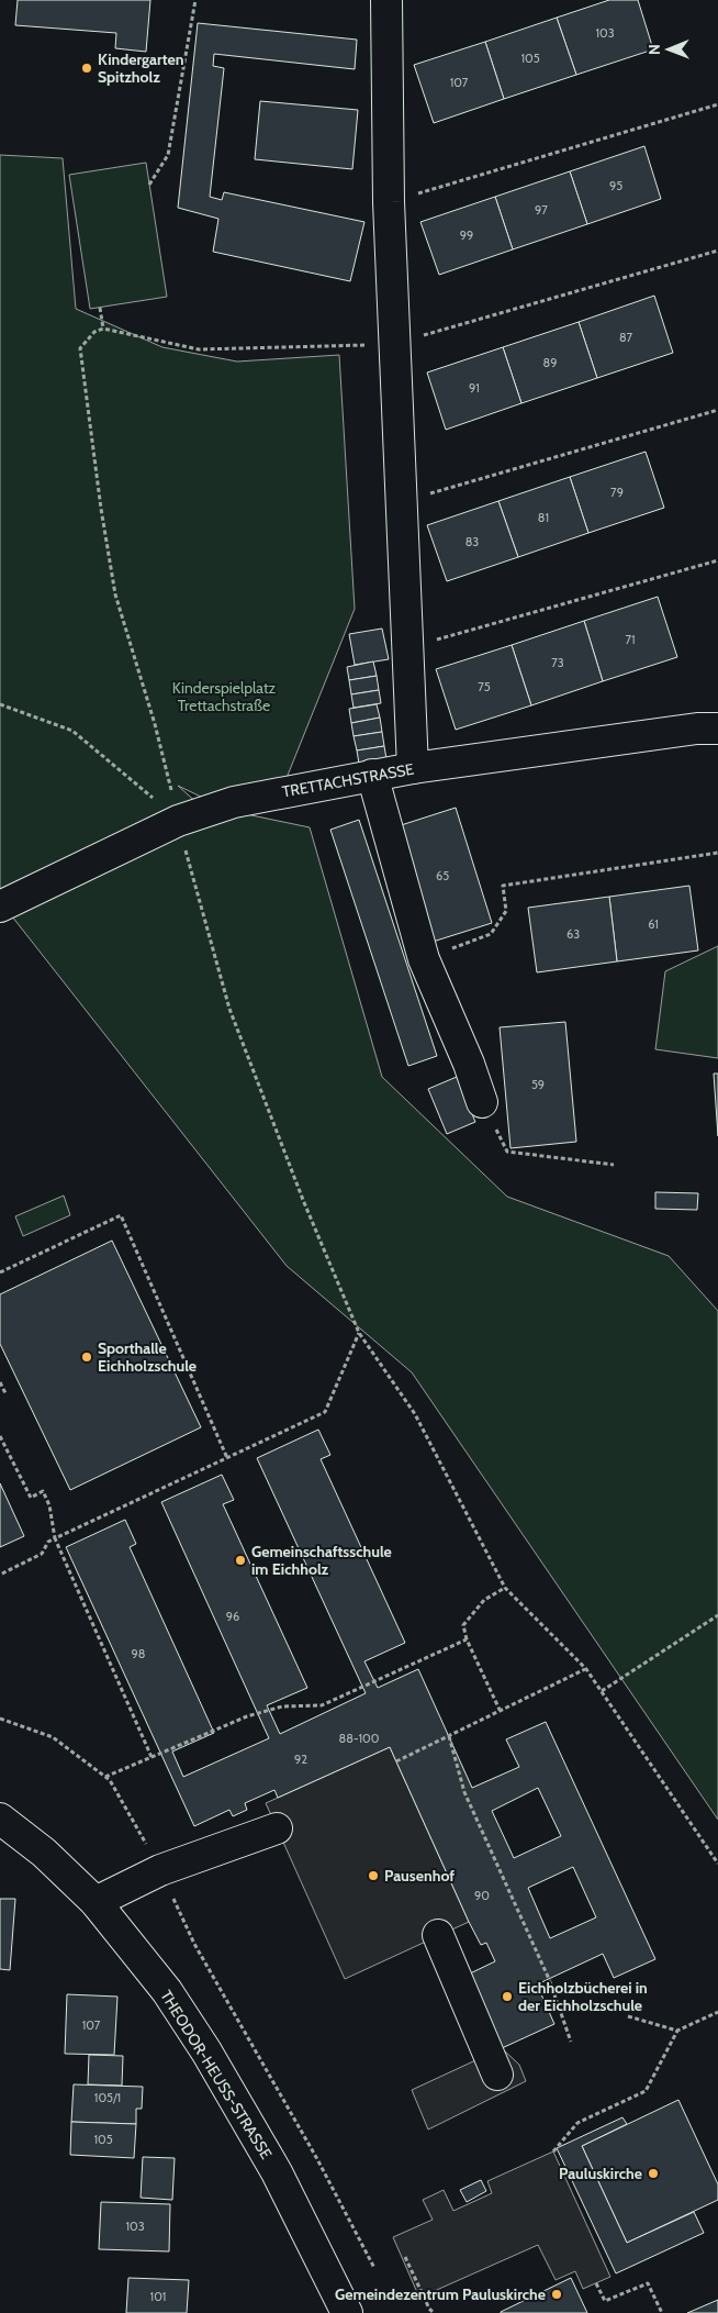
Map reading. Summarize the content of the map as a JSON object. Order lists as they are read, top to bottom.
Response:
{
  "streets": {
    "street": ["TRETTACHSTRASSE", "THEODOR-HEUSS-STRASSE"]
  },
  "parks": ["Kinderspielplatz Trettachstraße"],
  "places": [
    "Kindergarten Spitzholz",
    "Sporthalle Eichholzschule",
    "Gemeinschaftsschule im Eichholz",
    "Pausenhof",
    "Eichholzbücherei in der Eichholzschule",
    "Pauluskirche",
    "Gemeindezentrum Pauluskirche"
  ],
  "house_numbers": [
    "103",
    "105",
    "107",
    "95",
    "97",
    "99",
    "87",
    "89",
    "91",
    "79",
    "81",
    "83",
    "71",
    "73",
    "75",
    "65",
    "61",
    "63",
    "59",
    "96",
    "98",
    "88-100",
    "92",
    "90",
    "107",
    "105/1",
    "105",
    "103",
    "101"
  ],
  "north": "left"
}
